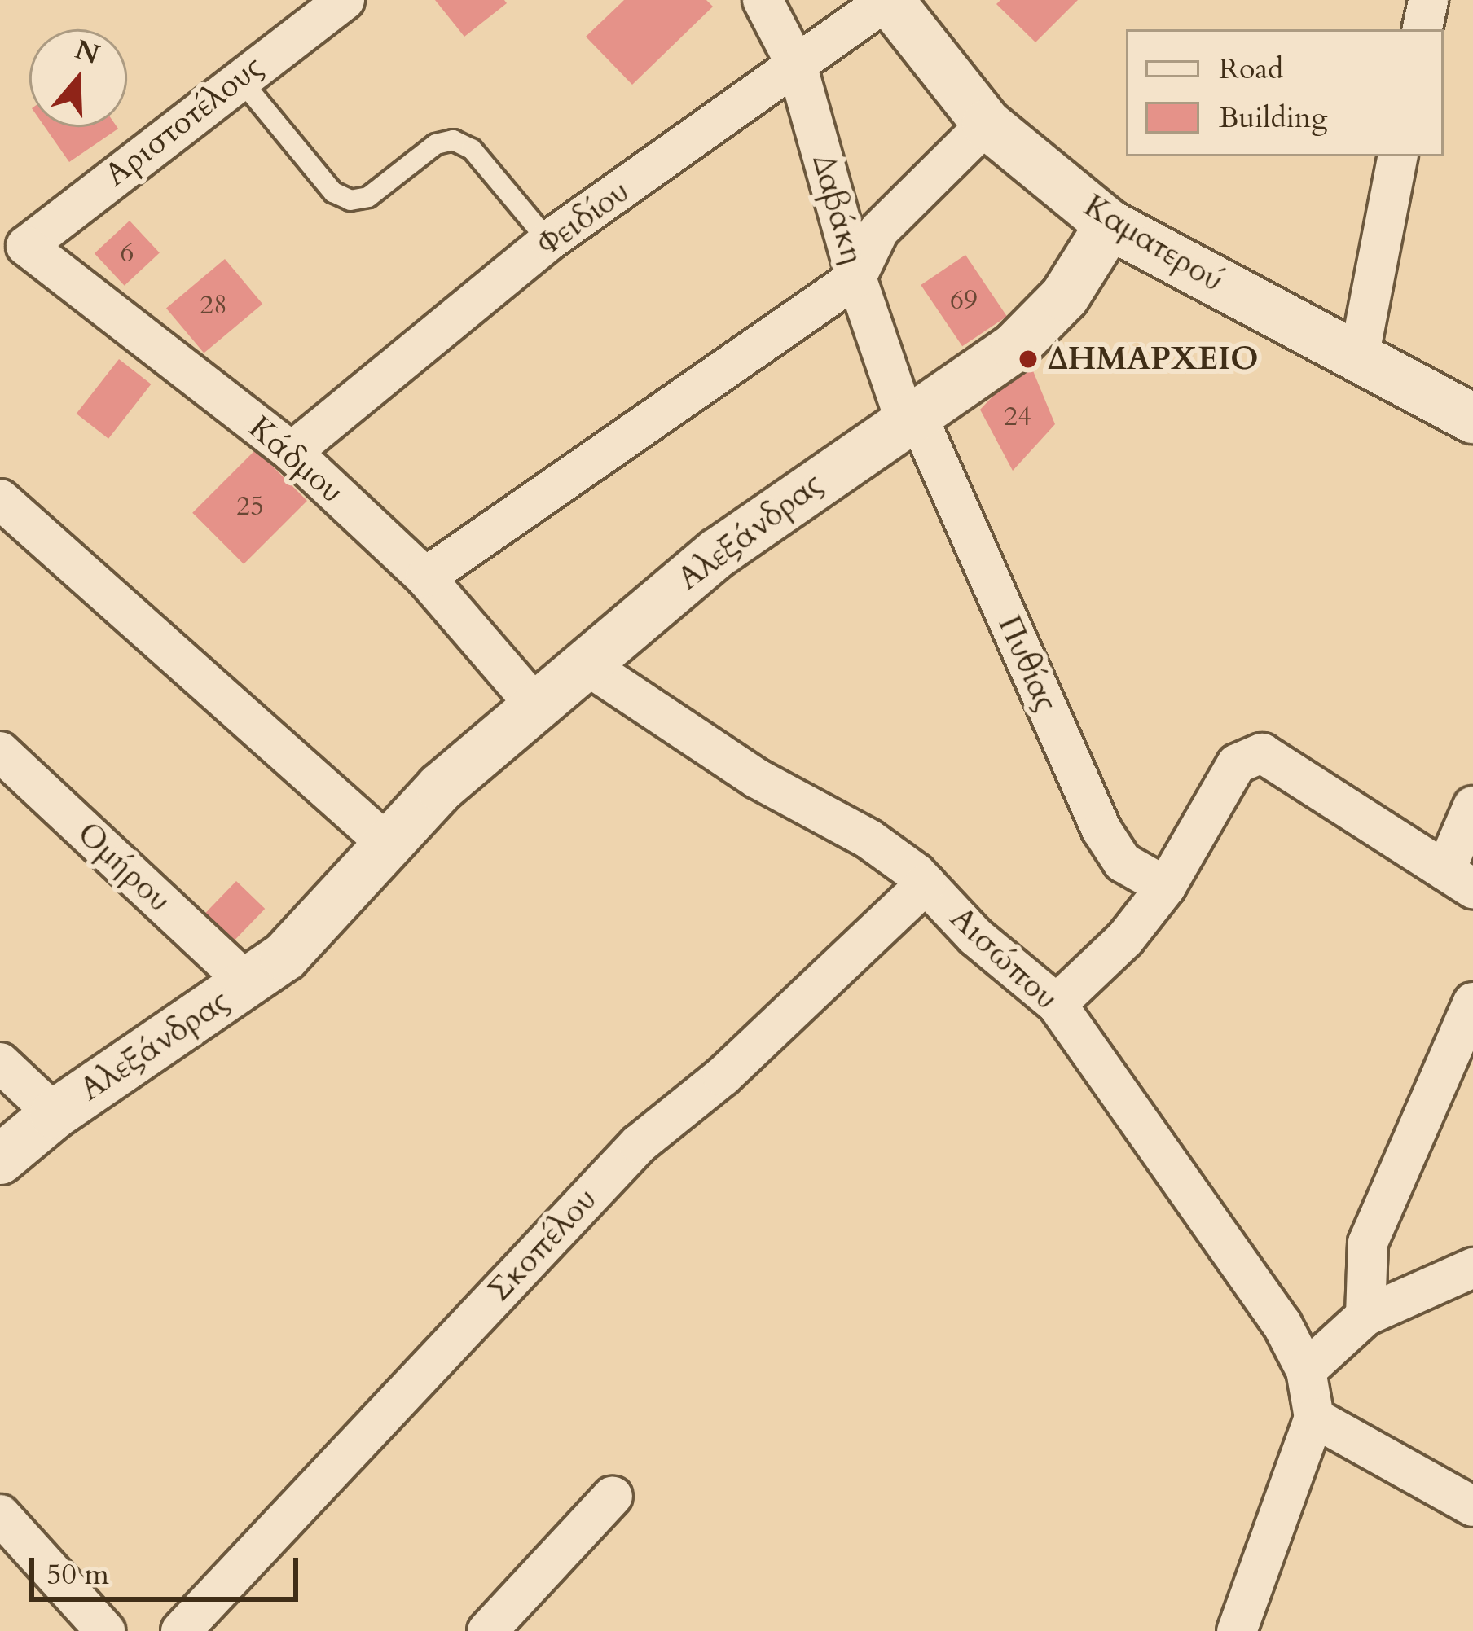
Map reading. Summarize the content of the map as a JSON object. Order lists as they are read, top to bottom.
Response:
{
  "streets": {
    "street": [
      "Αριστοτέλους",
      "Δαβάκη",
      "Φειδίου",
      "Καματερού",
      "Κάδμου",
      "Αλεξάνδρας",
      "Πυθίας",
      "Ομήρου",
      "Αισώπου",
      "Σκοπέλου"
    ]
  },
  "crossings": [
    ["Αριστοτέλους", "Κάδμου"],
    ["Δαβάκη", "Φειδίου"],
    ["Δαβάκη", "Αλεξάνδρας"],
    ["Δαβάκη", "Πυθίας"],
    ["Φειδίου", "Καματερού"],
    ["Φειδίου", "Κάδμου"],
    ["Καματερού", "Αλεξάνδρας"],
    ["Κάδμου", "Αλεξάνδρας"],
    ["Αλεξάνδρας", "Πυθίας"],
    ["Αλεξάνδρας", "Ομήρου"],
    ["Αλεξάνδρας", "Αισώπου"],
    ["Αισώπου", "Σκοπέλου"]
  ],
  "places": ["ΔΗΜΑΡΧΕΙΟ"],
  "house_numbers": [
    "6",
    "69",
    "28",
    "24",
    "25"
  ],
  "legend": ["Road", "Building"],
  "scale_bar": "50 m",
  "north": "top"
}
